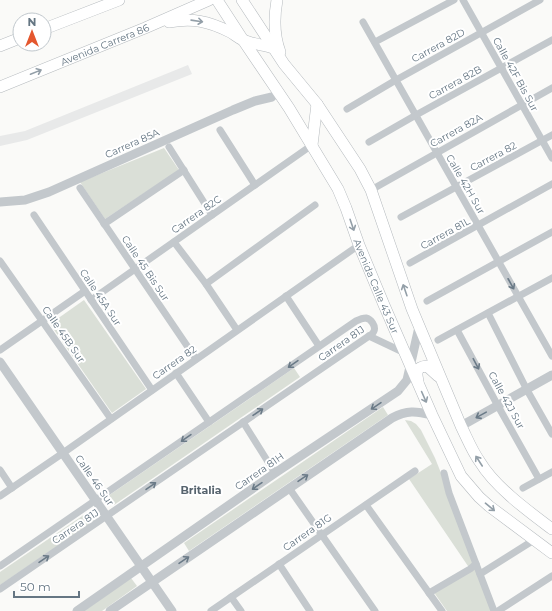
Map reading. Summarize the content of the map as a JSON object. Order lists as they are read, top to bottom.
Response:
{
  "streets": {
    "main road": ["Avenida Carrera 86", "Avenida Calle 43 Sur"],
    "street": [
      "Carrera 82D",
      "Calle 42F Bis Sur",
      "Carrera 82B",
      "Carrera 82A",
      "Carrera 85A",
      "Carrera 82",
      "Calle 42H Sur",
      "Carrera 82C",
      "Carrera 81L",
      "Calle 45 Bis Sur",
      "Calle 45A Sur",
      "Calle 45B Sur",
      "Carrera 81J",
      "Calle 42J Sur",
      "Carrera 81H",
      "Calle 46 Sur",
      "Carrera 81G"
    ]
  },
  "crossings": [
    ["Carrera 82D", "Calle 42F Bis Sur"],
    ["Carrera 82D", "Calle 42H Sur"],
    ["Calle 42F Bis Sur", "Carrera 82B"],
    ["Calle 42F Bis Sur", "Carrera 82A"],
    ["Calle 42F Bis Sur", "Carrera 82"],
    ["Carrera 82B", "Calle 42H Sur"],
    ["Carrera 82A", "Calle 42H Sur"],
    ["Carrera 82", "Calle 42H Sur"],
    ["Carrera 82", "Calle 45 Bis Sur"],
    ["Carrera 82", "Avenida Calle 43 Sur"],
    ["Carrera 82", "Calle 45A Sur"],
    ["Carrera 82", "Calle 45B Sur"],
    ["Carrera 82", "Calle 46 Sur"],
    ["Calle 42H Sur", "Carrera 81L"],
    ["Carrera 82C", "Calle 45 Bis Sur"],
    ["Carrera 82C", "Avenida Calle 43 Sur"],
    ["Carrera 82C", "Calle 45A Sur"],
    ["Avenida Calle 43 Sur", "Carrera 81H"],
    ["Carrera 81J", "Calle 46 Sur"],
    ["Carrera 81H", "Calle 46 Sur"]
  ],
  "districts": ["Britalia"],
  "scale_bar": "50 m",
  "north": "top"
}
